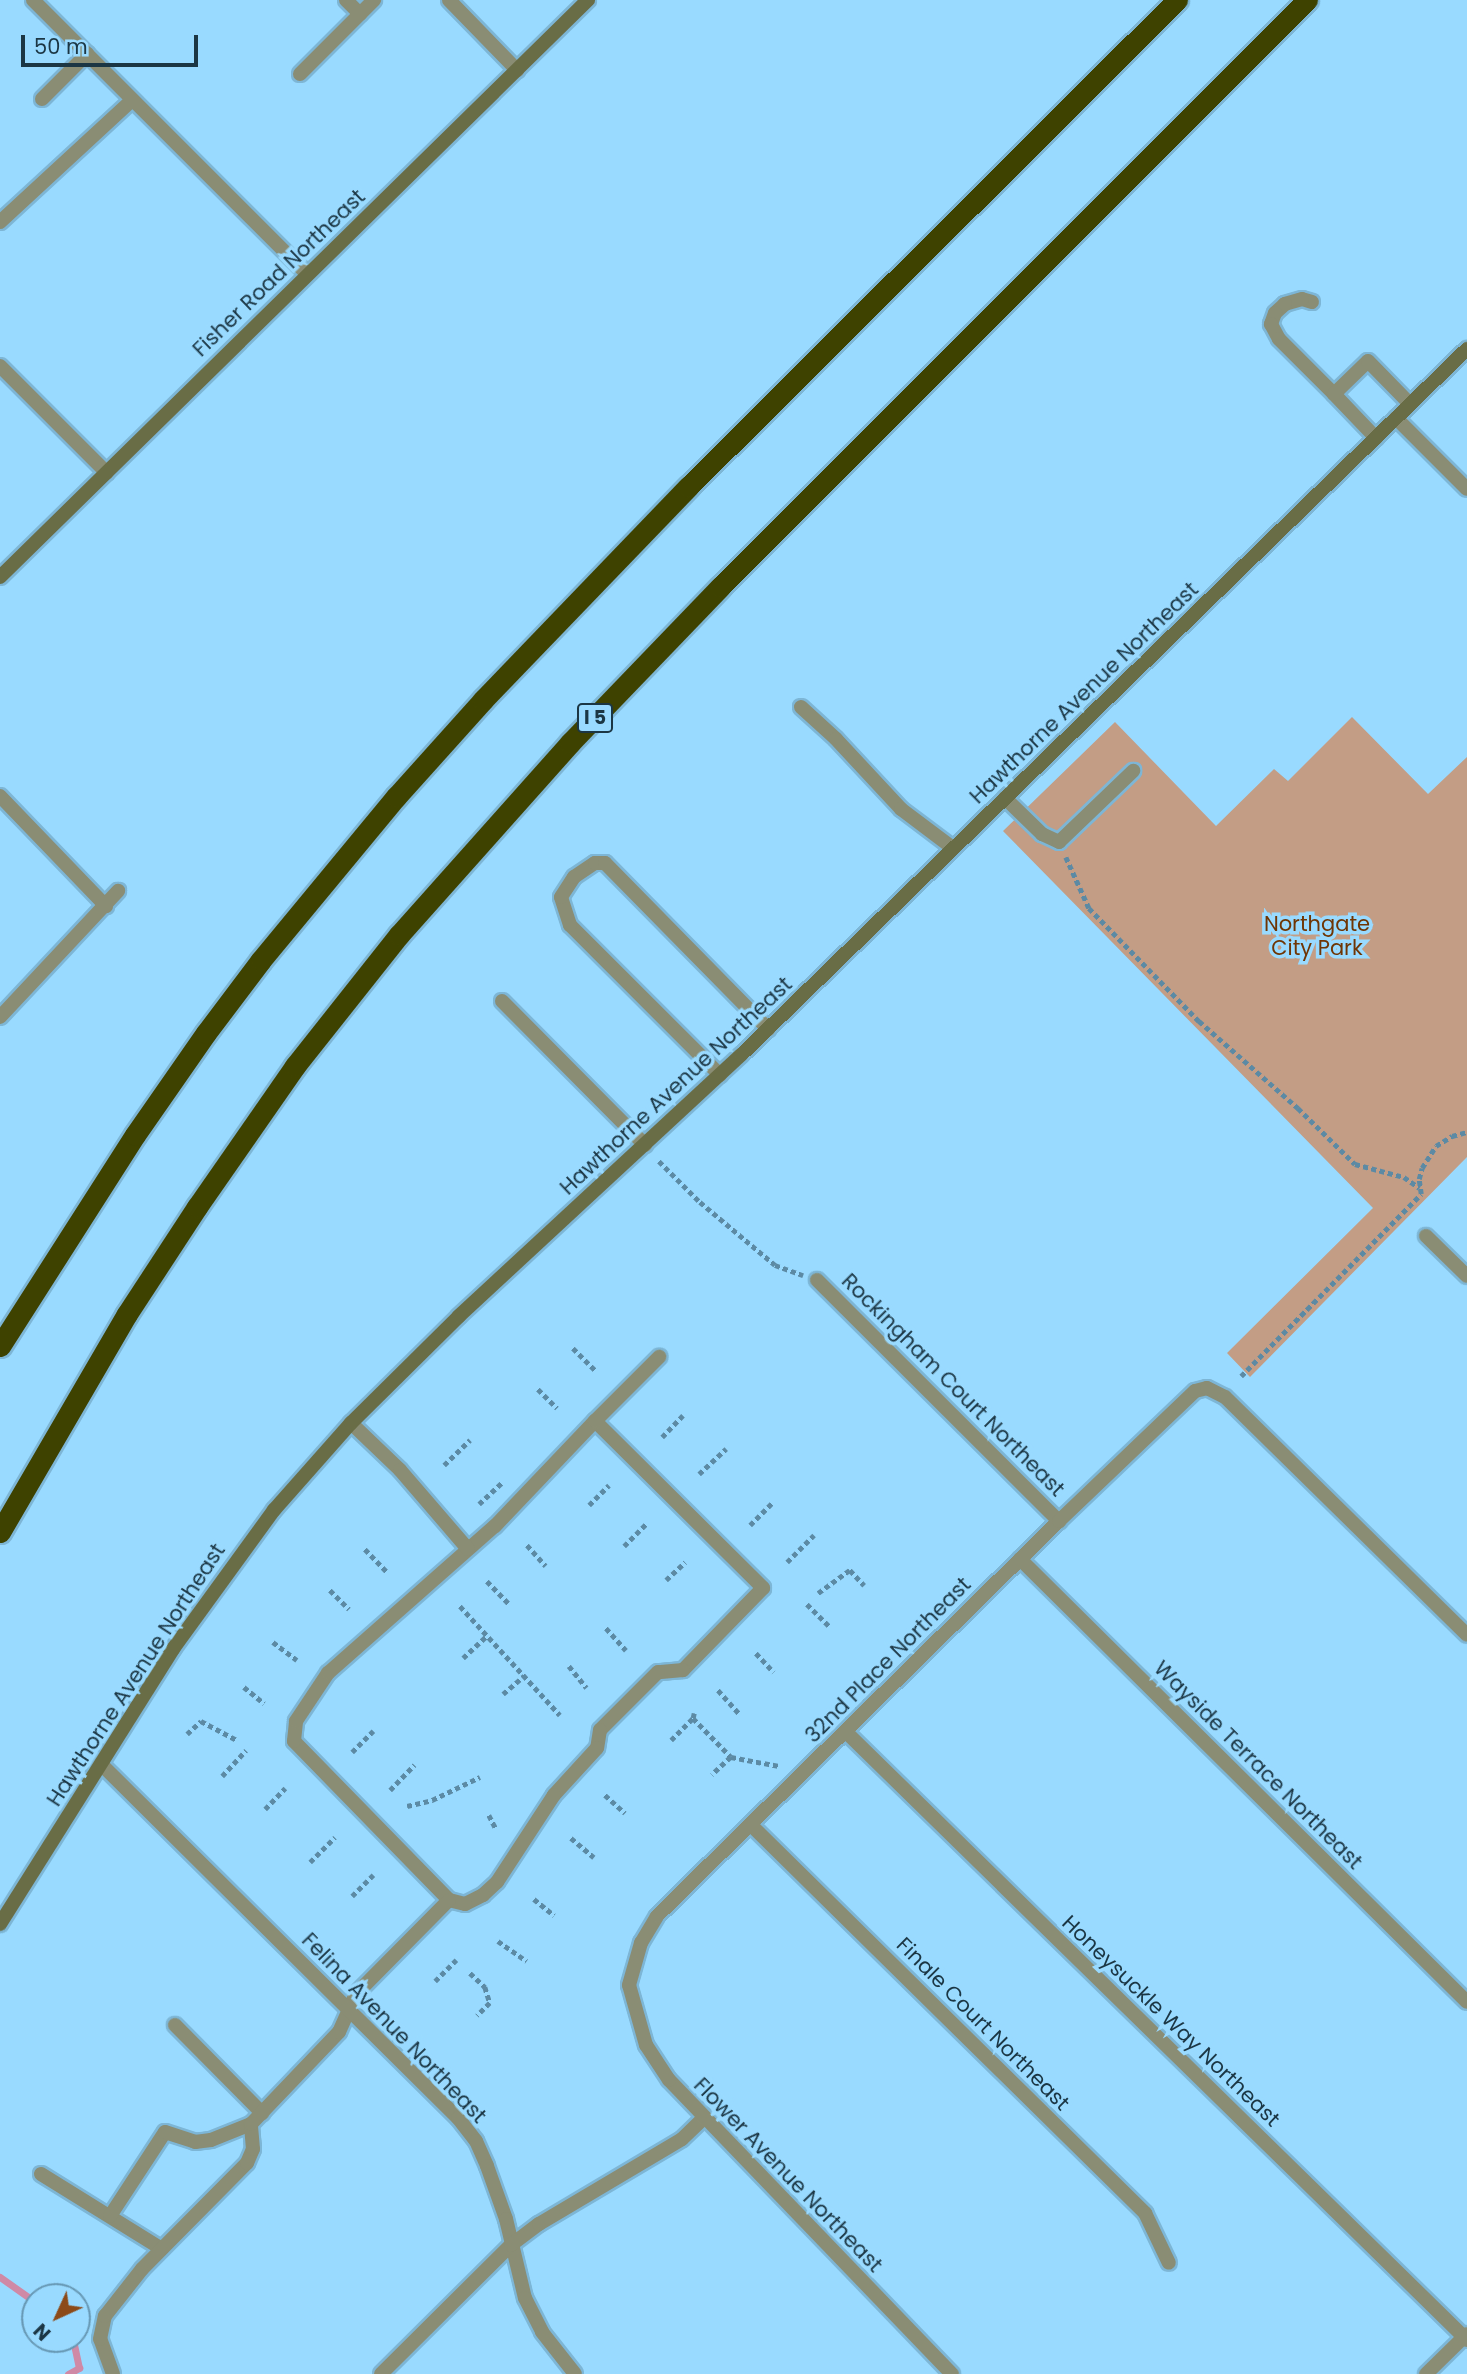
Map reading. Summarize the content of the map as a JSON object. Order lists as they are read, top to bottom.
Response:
{
  "streets": {
    "highway": ["I 5"],
    "main road": ["Fisher Road Northeast", "Hawthorne Avenue Northeast"],
    "street": [
      "Rockingham Court Northeast",
      "32nd Place Northeast",
      "Wayside Terrace Northeast",
      "Honeysuckle Way Northeast",
      "Finale Court Northeast",
      "Felina Avenue Northeast",
      "Flower Avenue Northeast"
    ]
  },
  "crossings": [
    ["Hawthorne Avenue Northeast", "Felina Avenue Northeast"],
    ["Rockingham Court Northeast", "32nd Place Northeast"],
    ["32nd Place Northeast", "Wayside Terrace Northeast"],
    ["32nd Place Northeast", "Honeysuckle Way Northeast"],
    ["32nd Place Northeast", "Finale Court Northeast"],
    ["32nd Place Northeast", "Flower Avenue Northeast"]
  ],
  "parks": ["Northgate City Park"],
  "scale_bar": "50 m",
  "north": "bottom left"
}
